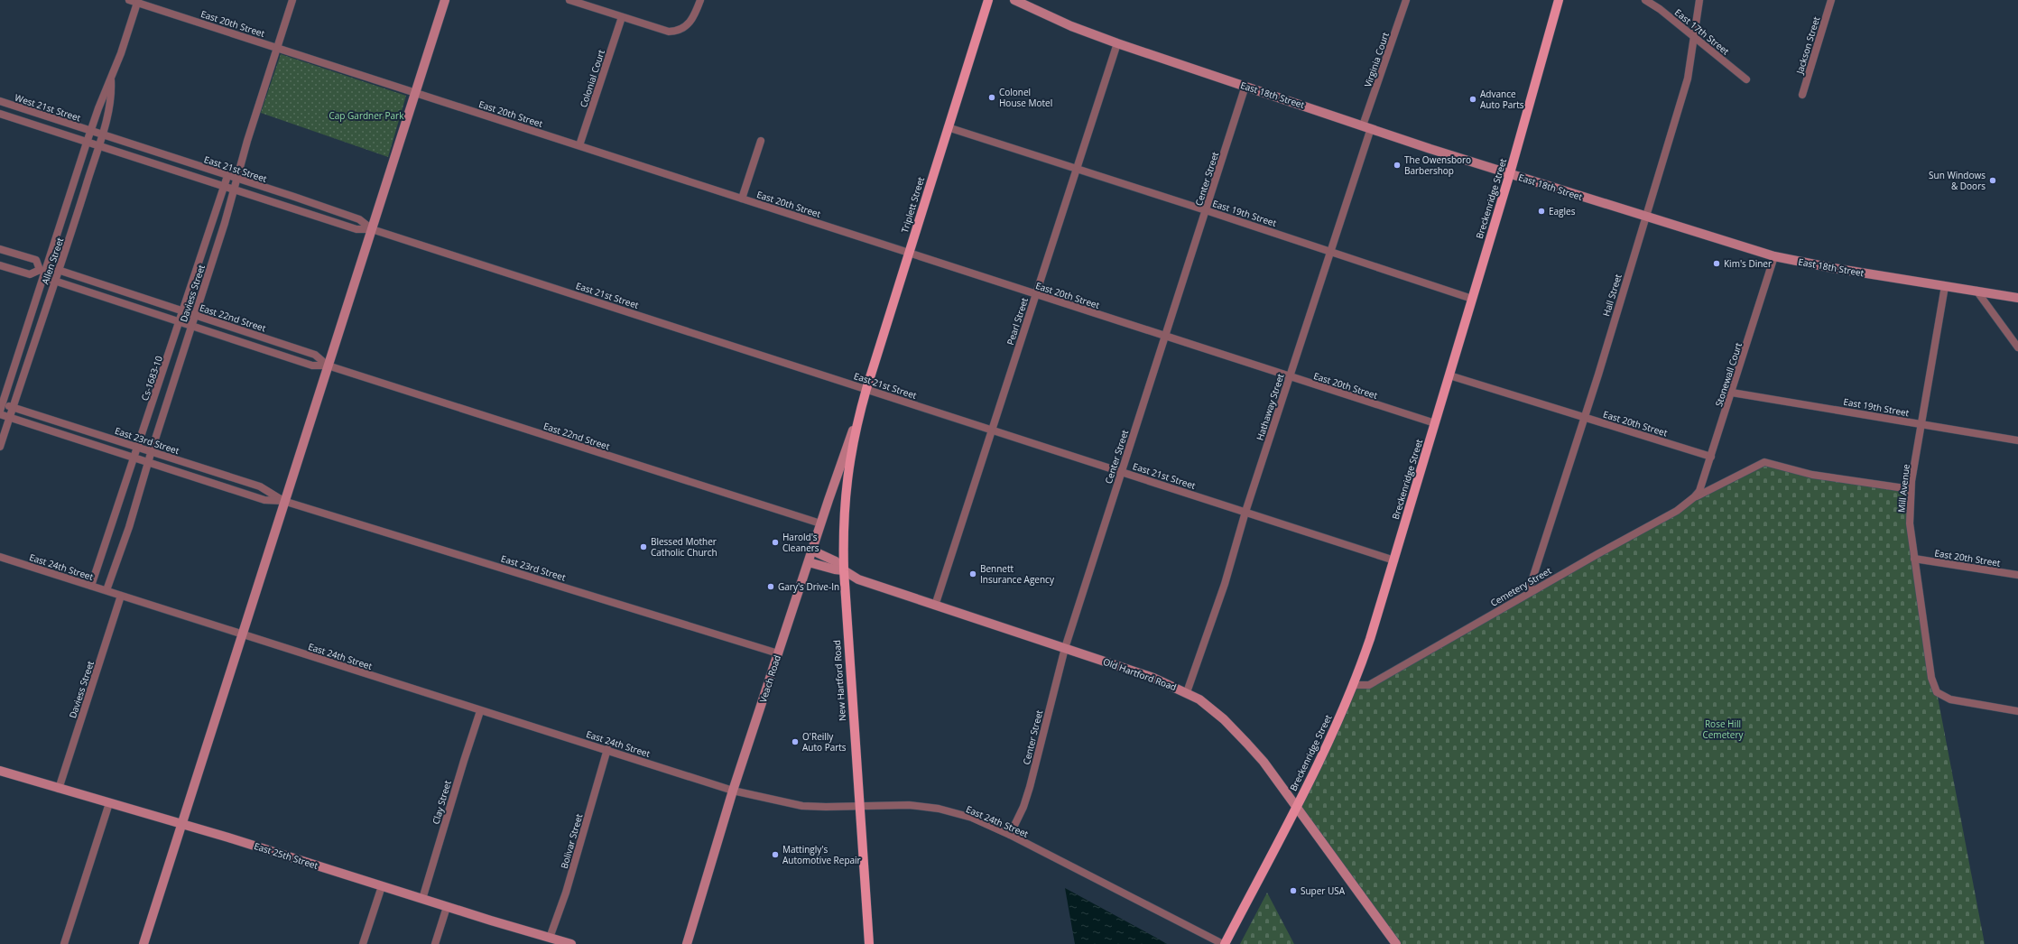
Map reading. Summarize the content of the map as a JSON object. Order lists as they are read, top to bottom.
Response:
{
  "streets": {
    "main road": ["Breckenridge Street", "Triplett Street", "New Hartford Road"],
    "street": [
      "East 20th Street",
      "East 17th Street",
      "Jackson Street",
      "Virginia Court",
      "Colonial Court",
      "East 18th Street",
      "West 21st Street",
      "East 21st Street",
      "Center Street",
      "East 19th Street",
      "Allen Street",
      "Daviess Street",
      "Hall Street",
      "East 22nd Street",
      "Pearl Street",
      "Stonewall Court",
      "Cs-1683-10",
      "Hathaway Street",
      "East 23rd Street",
      "Mill Avenue",
      "East 24th Street",
      "Cemetery Street",
      "Old Hartford Road",
      "Veach Road",
      "Clay Street",
      "Bolivar Street",
      "East 25th Street"
    ]
  },
  "crossings": [
    ["East 20th Street", "Colonial Court"],
    ["East 20th Street", "Center Street"],
    ["East 20th Street", "Breckenridge Street"],
    ["East 20th Street", "Triplett Street"],
    ["East 20th Street", "Allen Street"],
    ["East 20th Street", "Daviess Street"],
    ["East 20th Street", "Hall Street"],
    ["East 20th Street", "Pearl Street"],
    ["East 20th Street", "Stonewall Court"],
    ["East 20th Street", "Hathaway Street"],
    ["East 20th Street", "Mill Avenue"],
    ["East 17th Street", "Hall Street"],
    ["Virginia Court", "East 18th Street"],
    ["Virginia Court", "Hathaway Street"],
    ["East 18th Street", "Center Street"],
    ["East 18th Street", "Breckenridge Street"],
    ["East 18th Street", "Hall Street"],
    ["East 18th Street", "Pearl Street"],
    ["East 18th Street", "Stonewall Court"],
    ["East 18th Street", "Hathaway Street"],
    ["East 18th Street", "Mill Avenue"],
    ["West 21st Street", "East 21st Street"],
    ["West 21st Street", "Allen Street"],
    ["East 21st Street", "Center Street"],
    ["East 21st Street", "Breckenridge Street"],
    ["East 21st Street", "Triplett Street"],
    ["East 21st Street", "Allen Street"],
    ["East 21st Street", "Daviess Street"],
    ["East 21st Street", "Pearl Street"],
    ["East 21st Street", "Cs-1683-10"],
    ["East 21st Street", "Hathaway Street"],
    ["Center Street", "East 19th Street"],
    ["Center Street", "East 24th Street"],
    ["Center Street", "Old Hartford Road"],
    ["Breckenridge Street", "East 19th Street"],
    ["Breckenridge Street", "East 24th Street"],
    ["Breckenridge Street", "Cemetery Street"],
    ["Breckenridge Street", "Old Hartford Road"],
    ["Triplett Street", "East 19th Street"],
    ["Triplett Street", "Veach Road"],
    ["Triplett Street", "New Hartford Road"],
    ["East 19th Street", "Pearl Street"],
    ["East 19th Street", "Stonewall Court"],
    ["East 19th Street", "Hathaway Street"],
    ["East 19th Street", "Mill Avenue"],
    ["Allen Street", "East 22nd Street"],
    ["Allen Street", "East 23rd Street"],
    ["Daviess Street", "East 22nd Street"],
    ["Daviess Street", "East 23rd Street"],
    ["Daviess Street", "East 24th Street"],
    ["Daviess Street", "East 25th Street"],
    ["Hall Street", "Cemetery Street"],
    ["East 22nd Street", "Cs-1683-10"],
    ["East 22nd Street", "Veach Road"],
    ["Pearl Street", "Old Hartford Road"],
    ["Stonewall Court", "Cemetery Street"],
    ["Cs-1683-10", "East 23rd Street"],
    ["Cs-1683-10", "East 24th Street"],
    ["Hathaway Street", "Old Hartford Road"],
    ["East 23rd Street", "Veach Road"],
    ["East 24th Street", "Veach Road"],
    ["East 24th Street", "New Hartford Road"],
    ["East 24th Street", "Clay Street"],
    ["East 24th Street", "Bolivar Street"],
    ["Old Hartford Road", "New Hartford Road"],
    ["Veach Road", "New Hartford Road"],
    ["Clay Street", "East 25th Street"],
    ["Bolivar Street", "East 25th Street"]
  ],
  "parks": ["Cap Gardner Park", "Rose Hill Cemetery"],
  "places": [
    "Colonel House Motel",
    "Advance Auto Parts",
    "The Owensboro Barbershop",
    "Sun Windows & Doors",
    "Eagles",
    "Kim's Diner",
    "Harold's Cleaners",
    "Blessed Mother Catholic Church",
    "Bennett Insurance Agency",
    "Gary's Drive-In",
    "O'Reilly Auto Parts",
    "Mattingly's Automotive Repair",
    "Super USA"
  ]
}
